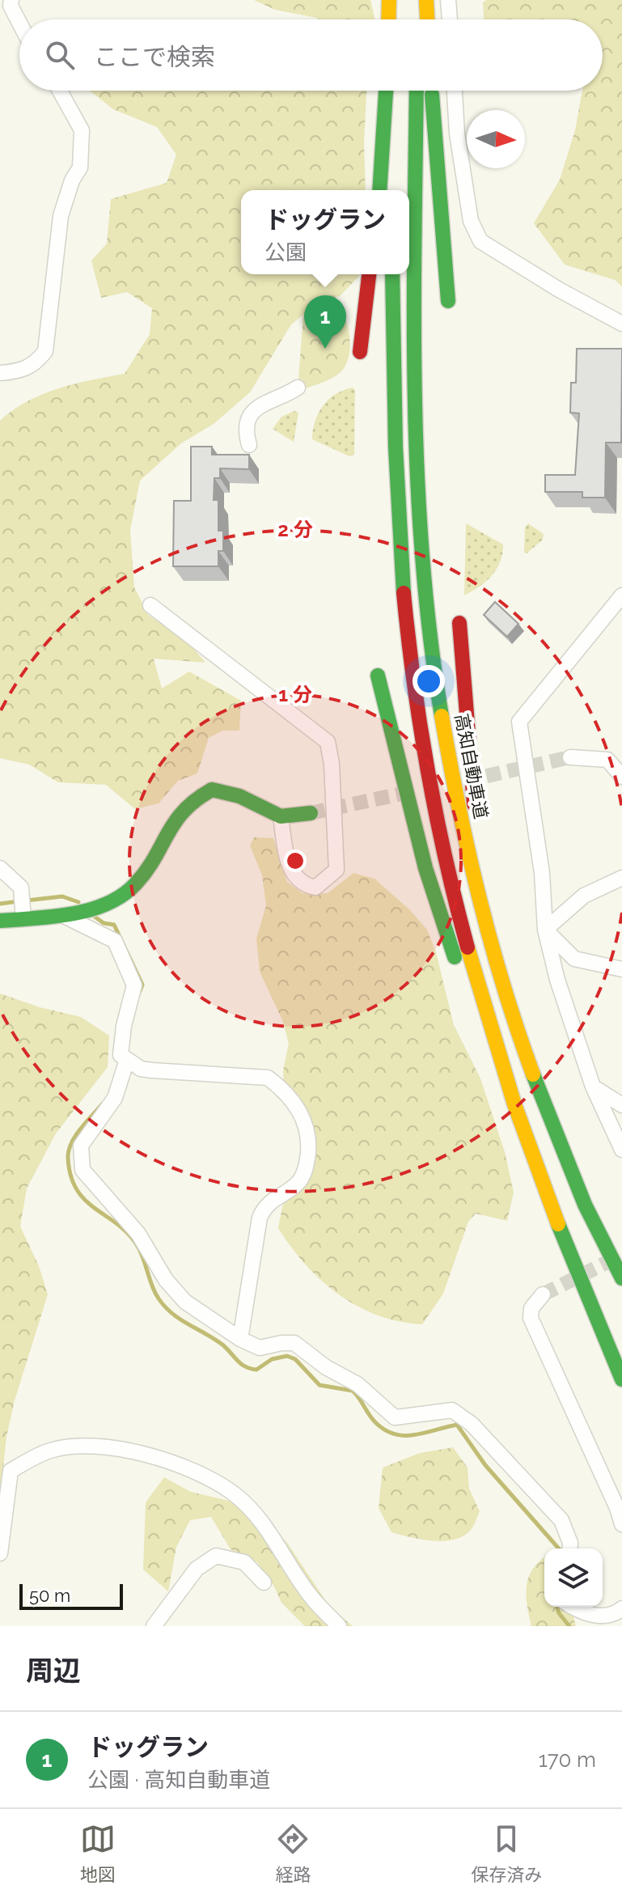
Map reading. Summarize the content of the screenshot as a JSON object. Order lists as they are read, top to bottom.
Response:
{
  "streets": {
    "main road": ["高知自動車道"]
  },
  "scale_bar": "50 m",
  "north": "right",
  "page": {
    "search": "ここで検索",
    "popup": ["ドッグラン", "公園"],
    "pins": "1",
    "scale": "50 m",
    "heading": "周辺",
    "list": [
      {
        "mark": "1",
        "name": "ドッグラン",
        "note": "公園 · 高知自動車道",
        "value": "170 m"
      }
    ],
    "nav": ["地図", "経路", "保存済み"]
  },
  "rings": ["2 分", "1 分"]
}
